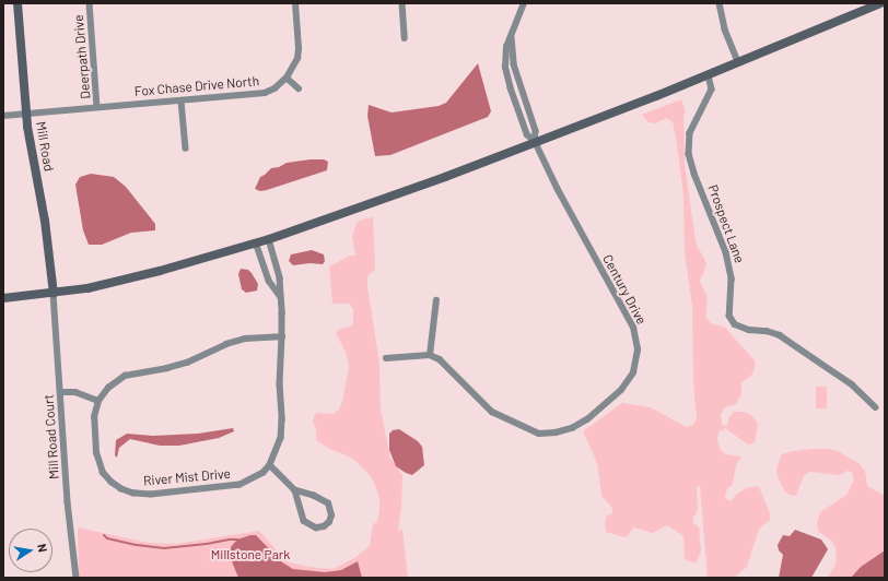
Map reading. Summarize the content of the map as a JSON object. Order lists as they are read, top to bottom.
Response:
{
  "streets": {
    "main road": ["Mill Road"],
    "street": [
      "Deerpath Drive",
      "Fox Chase Drive North",
      "Prospect Lane",
      "Century Drive",
      "Mill Road Court",
      "River Mist Drive"
    ]
  },
  "crossings": [
    ["Deerpath Drive", "Fox Chase Drive North"],
    ["Fox Chase Drive North", "Mill Road"],
    ["Mill Road", "Mill Road Court"]
  ],
  "parks": ["Millstone Park"],
  "north": "right"
}
